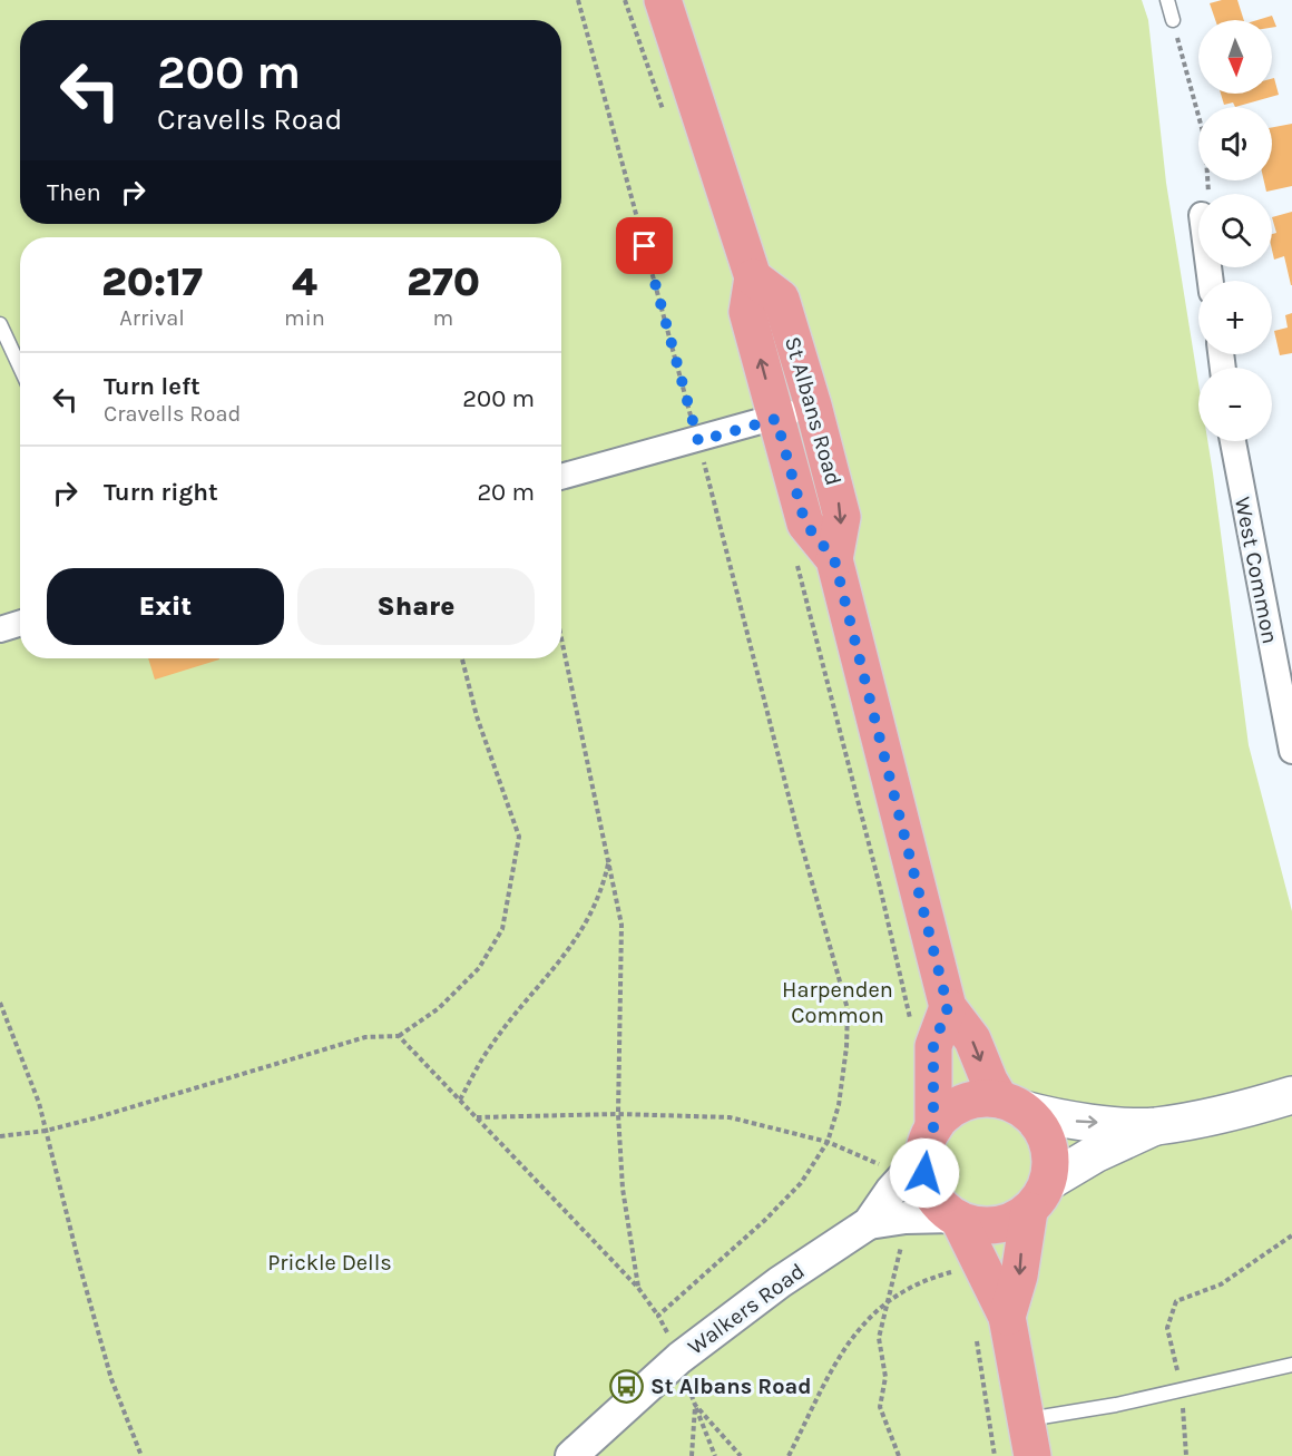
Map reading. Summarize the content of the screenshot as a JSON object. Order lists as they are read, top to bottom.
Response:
{
  "streets": {
    "main road": ["St Albans Road"],
    "street": ["West Common", "Walkers Road"]
  },
  "crossings": [
    ["St Albans Road", "Walkers Road"]
  ],
  "parks": ["Harpenden Common", "Prickle Dells"],
  "places": {
    "bus stop": ["St Albans Road"]
  },
  "north": "bottom",
  "page": {
    "map_buttons": ["+", "−"],
    "turn": ["200 m", "Cravells Road"],
    "then": "Then",
    "eta": [
      "20:17",
      "Arrival",
      "4",
      "min",
      "270",
      "m"
    ],
    "list": [
      {
        "name": "Turn left",
        "note": "Cravells Road",
        "value": "200 m"
      },
      {
        "name": "Turn right",
        "value": "20 m"
      }
    ],
    "buttons": ["Exit", "Share"]
  }
}
